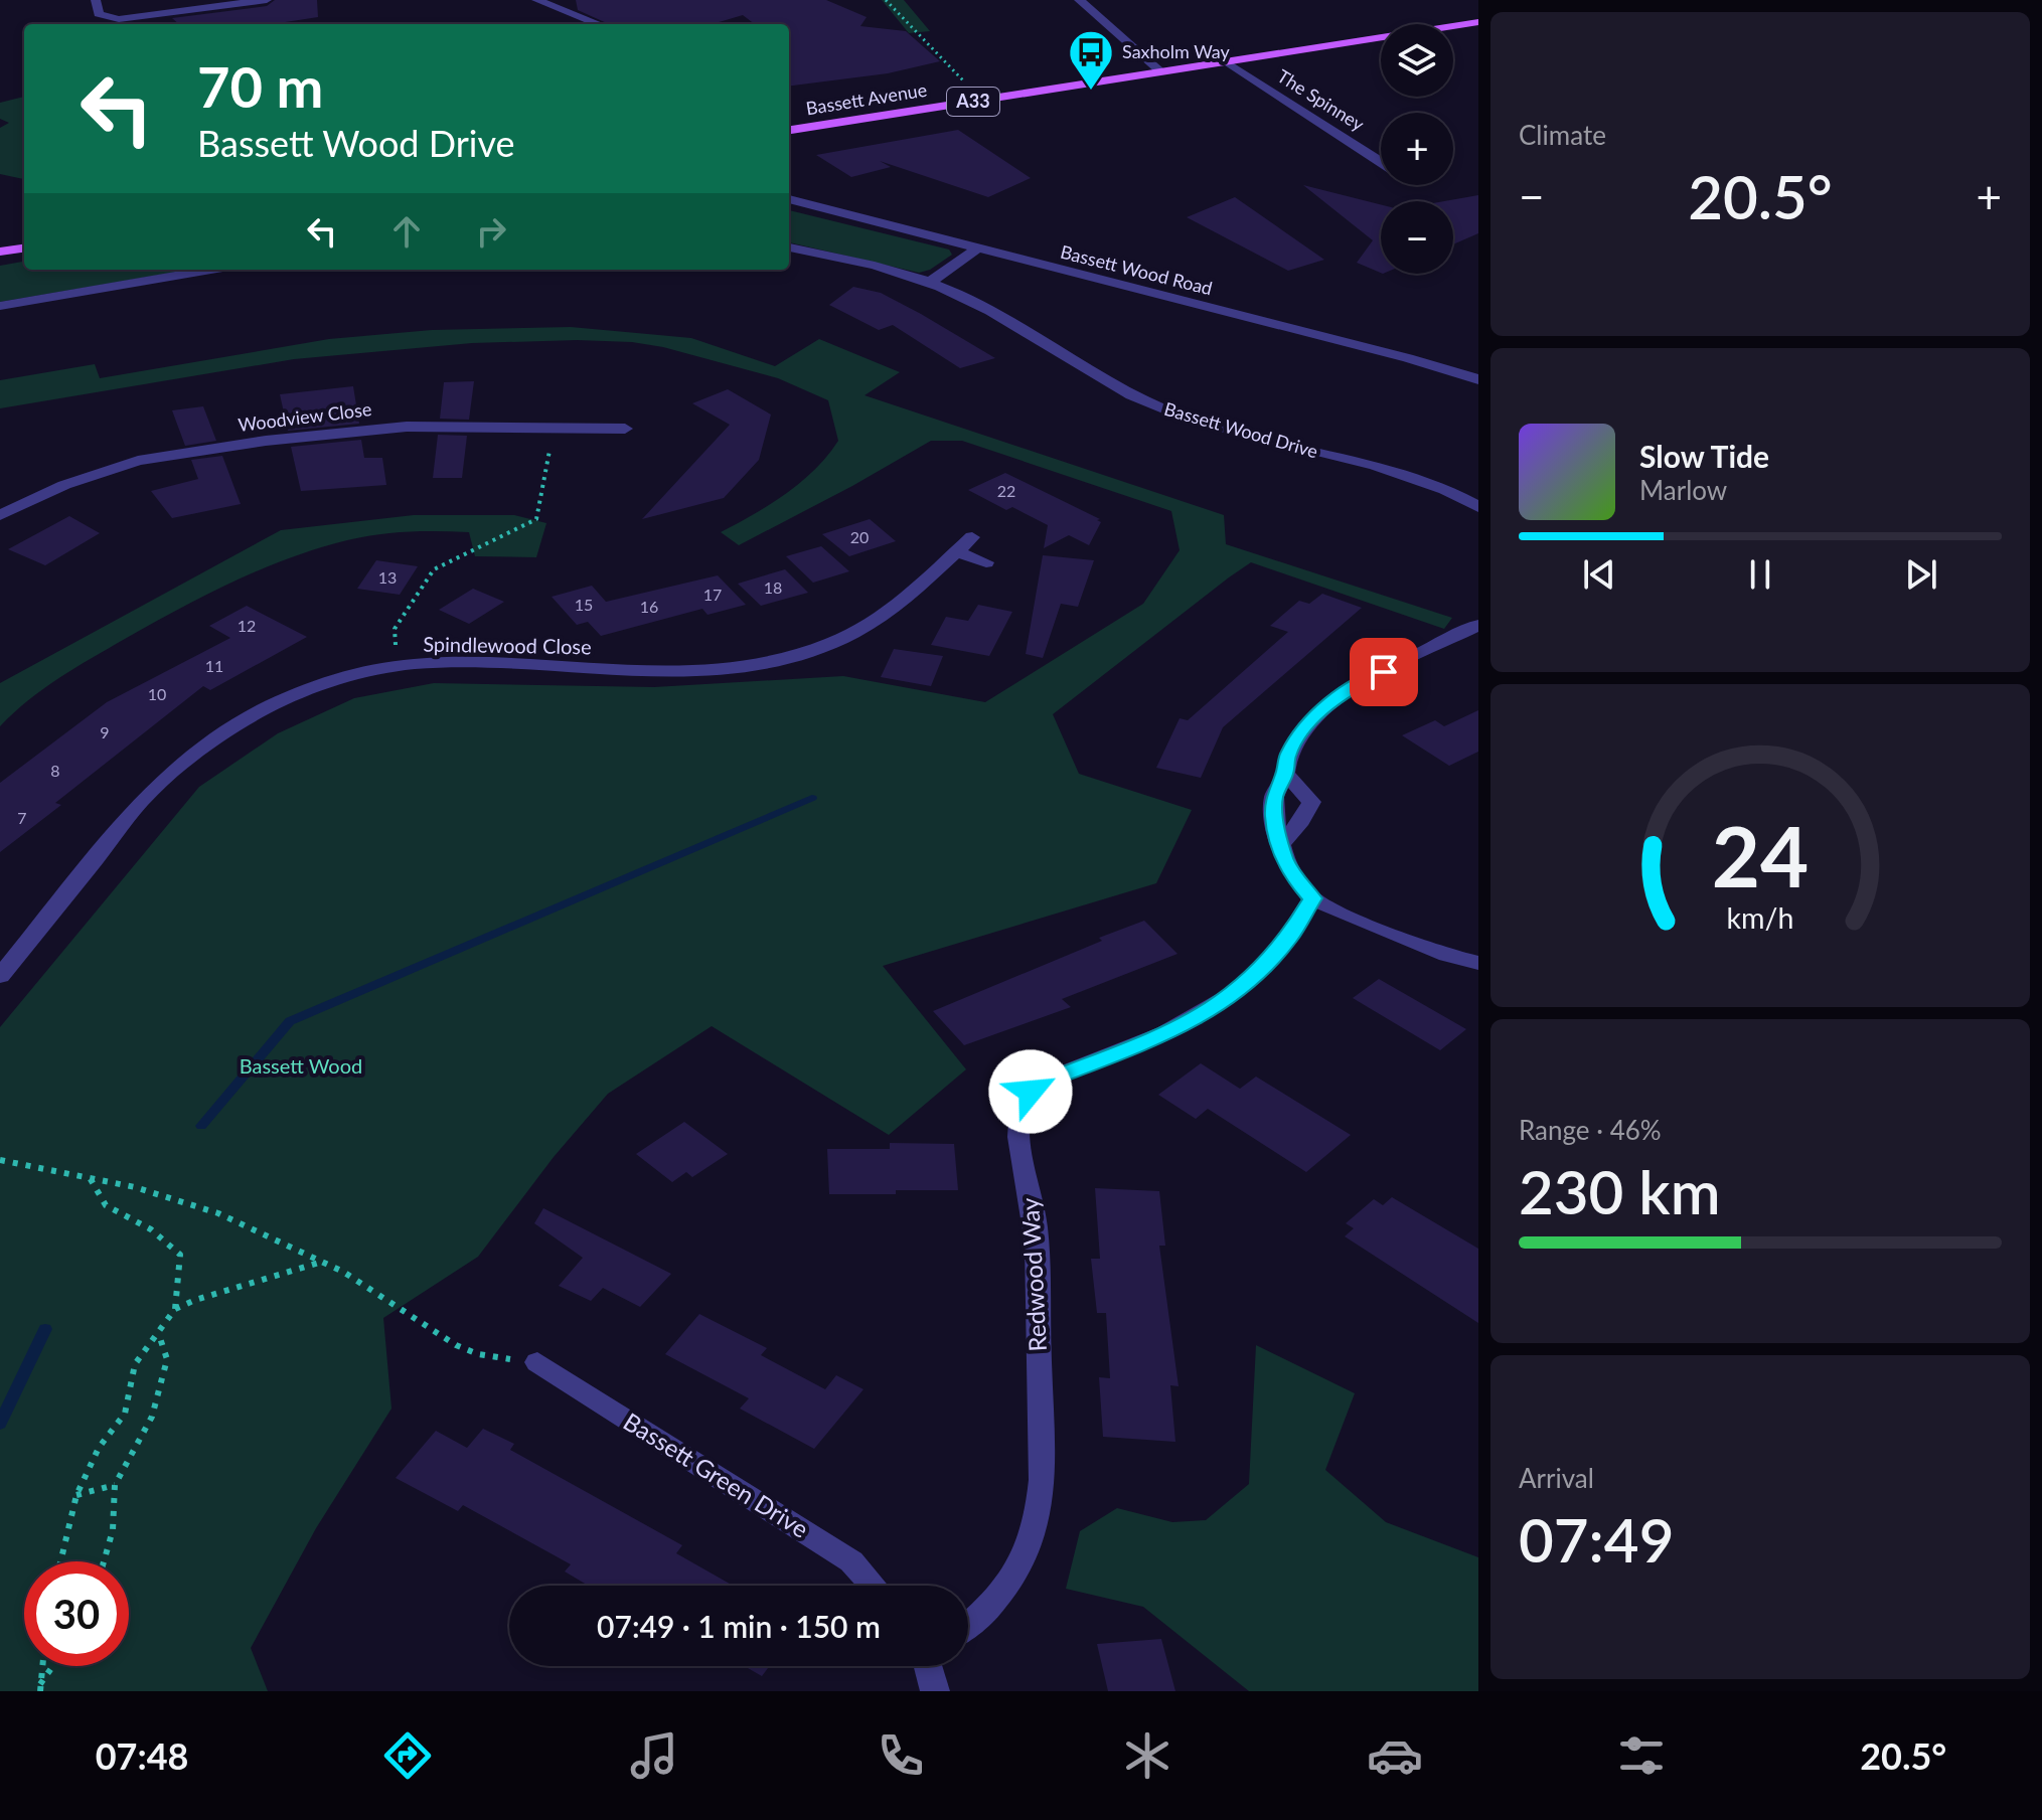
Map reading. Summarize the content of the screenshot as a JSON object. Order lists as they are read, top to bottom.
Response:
{
  "streets": {
    "main road": ["Bassett Avenue", "A33"],
    "street": [
      "The Spinney",
      "Bassett Wood Road",
      "Woodview Close",
      "Bassett Wood Drive",
      "Spindlewood Close",
      "Redwood Way",
      "Bassett Green Drive"
    ]
  },
  "crossings": [
    ["Bassett Avenue", "The Spinney"]
  ],
  "parks": ["Bassett Wood"],
  "places": {
    "bus stop": ["Saxholm Way"]
  },
  "house_numbers": [
    "22",
    "20",
    "13",
    "18",
    "17",
    "15",
    "16",
    "12",
    "11",
    "10",
    "9",
    "8",
    "7"
  ],
  "page": {
    "tile": [
      "Climate",
      ["Range · 46%", "230 km"],
      ["Arrival", "07:49"]
    ],
    "map_buttons": ["+", "−"],
    "turn": ["70 m", "Bassett Wood Drive"],
    "heat": ["−", "20.5°", "+"],
    "song": ["Slow Tide", "Marlow"],
    "limit": "30",
    "trip": "07:49 · 1 min · 150 m",
    "tabs": ["07:48", "20.5°"],
    "gauge": ["24", "km/h"]
  }
}
